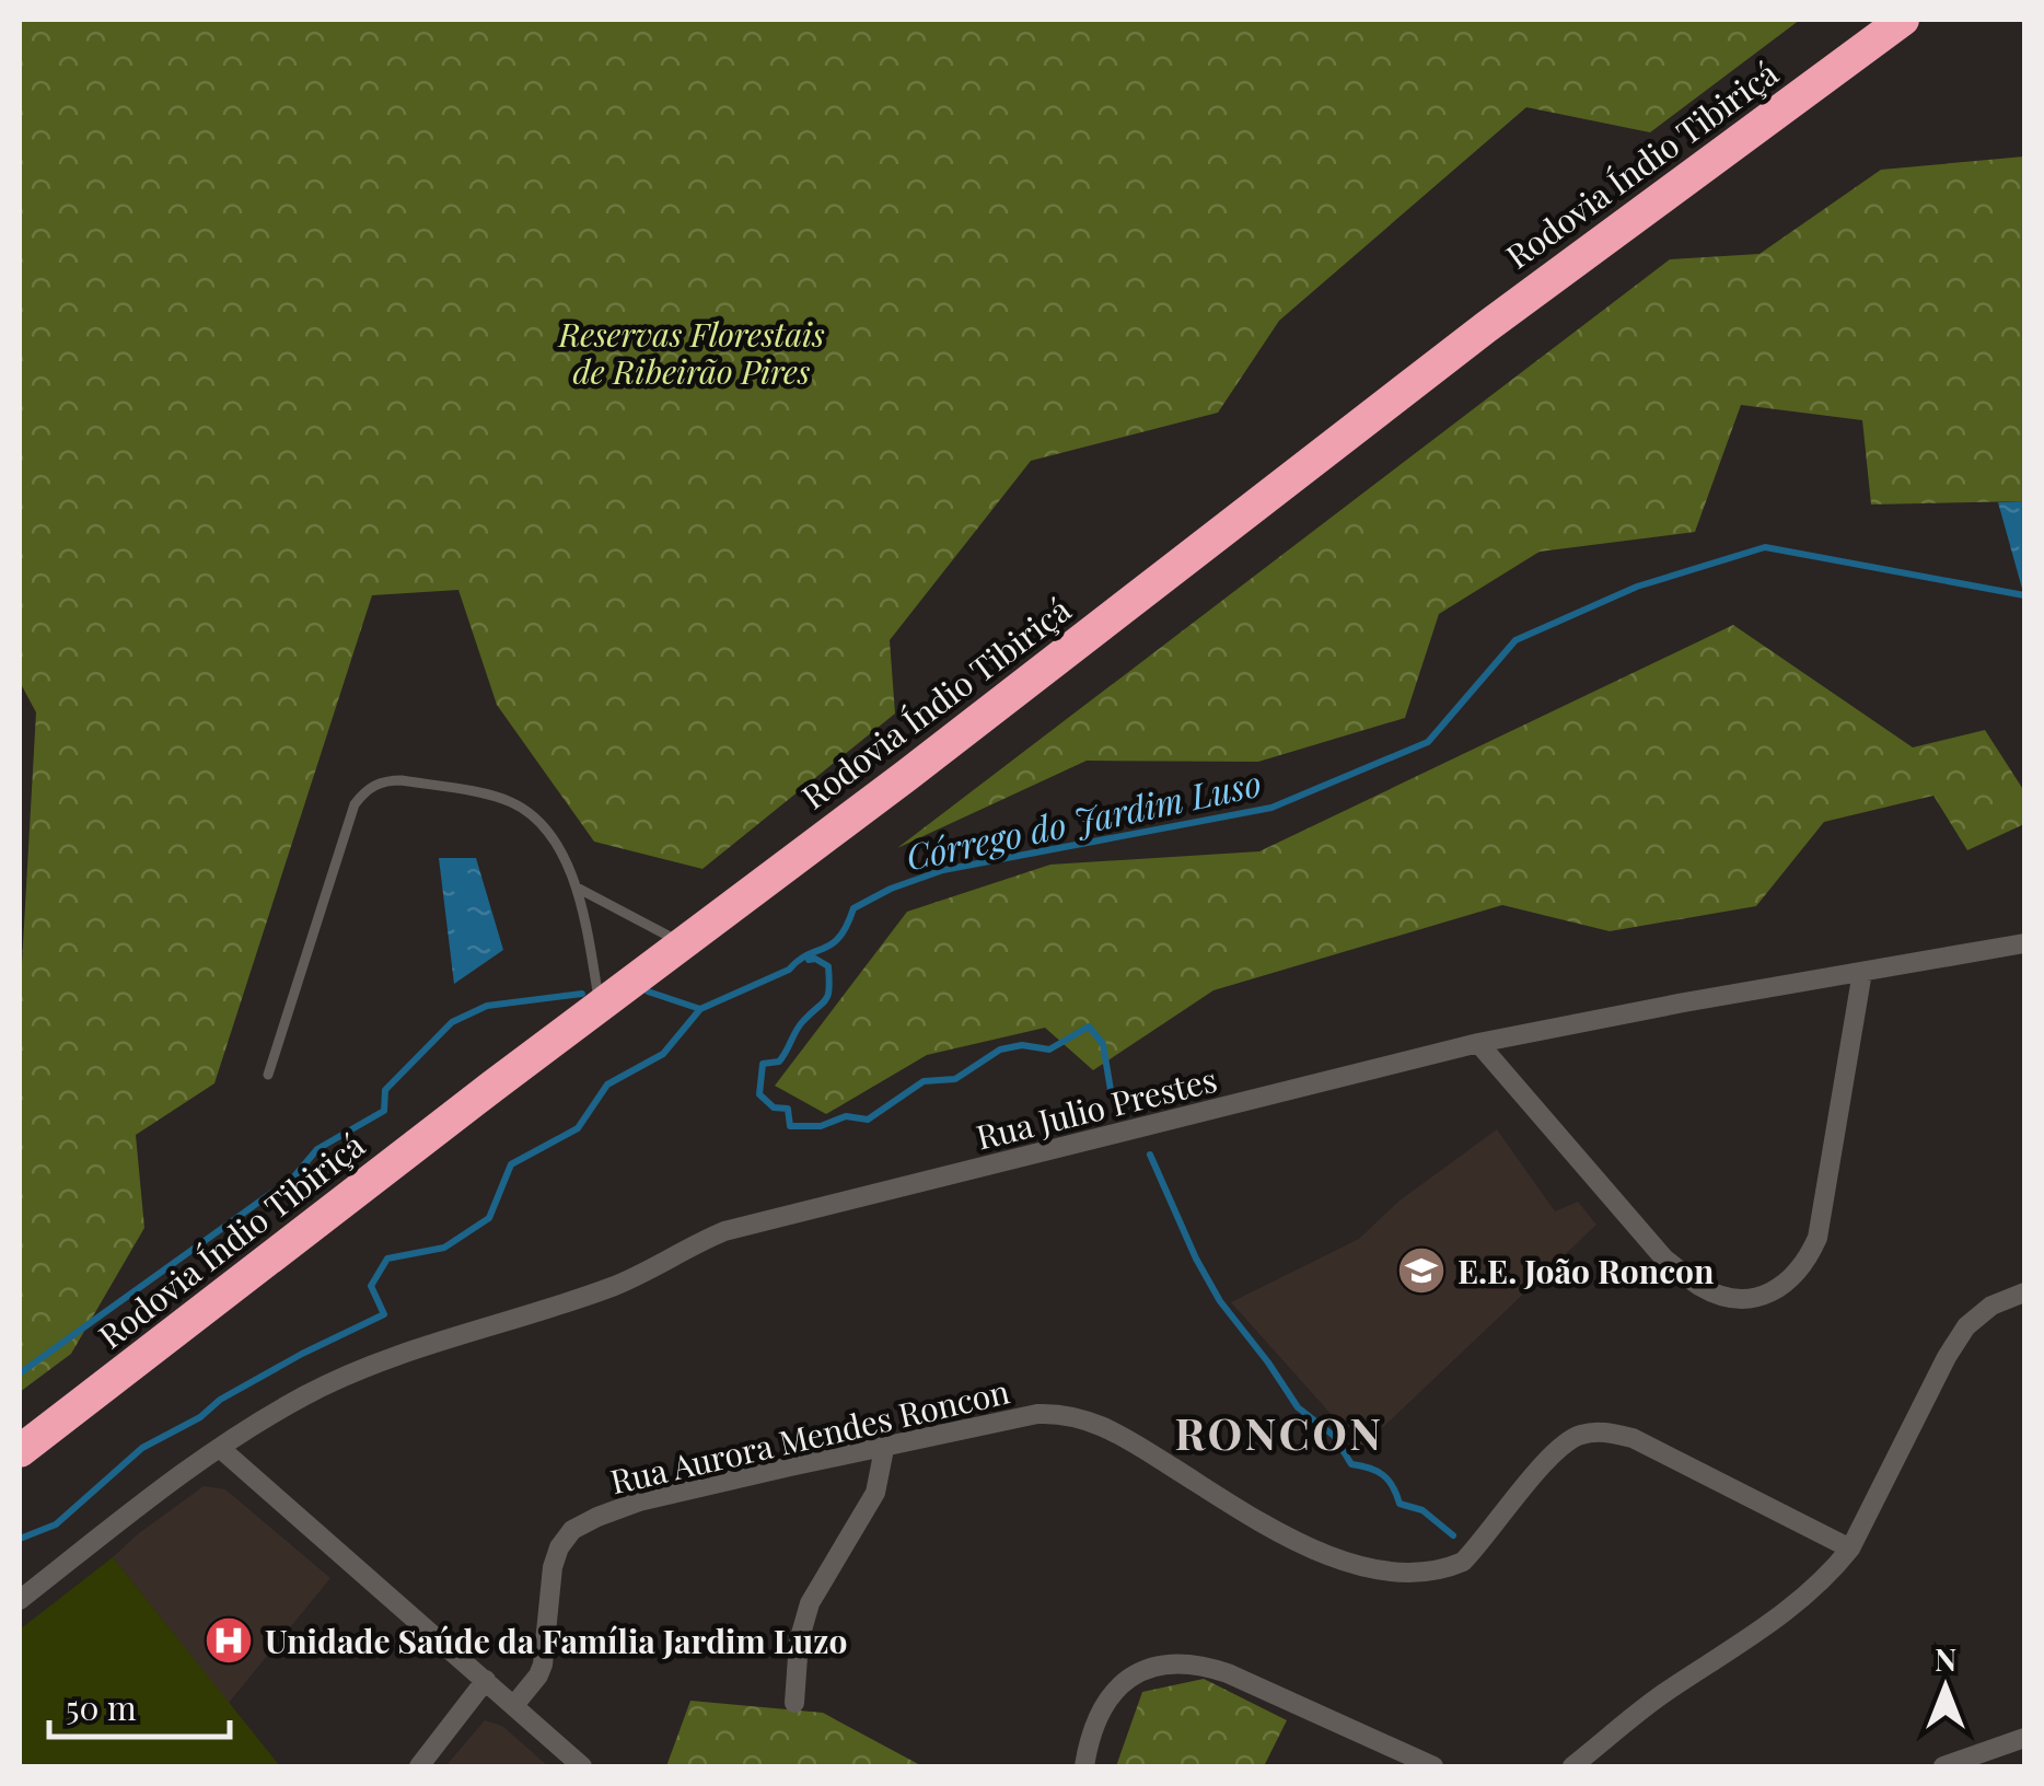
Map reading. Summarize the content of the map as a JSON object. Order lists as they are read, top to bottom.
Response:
{
  "streets": {
    "highway": ["Rodovia Índio Tibiriçá"],
    "street": ["Rua Julio Prestes", "Rua Aurora Mendes Roncon"]
  },
  "districts": ["RONCON"],
  "water": ["Córrego do Jardim Luso"],
  "parks": ["Reservas Florestais de Ribeirão Pires"],
  "places": {
    "school or university": ["E.E. João Roncon"],
    "hospital": ["Unidade Saúde da Família Jardim Luzo"]
  },
  "scale_bar": "50 m",
  "north": "top"
}
